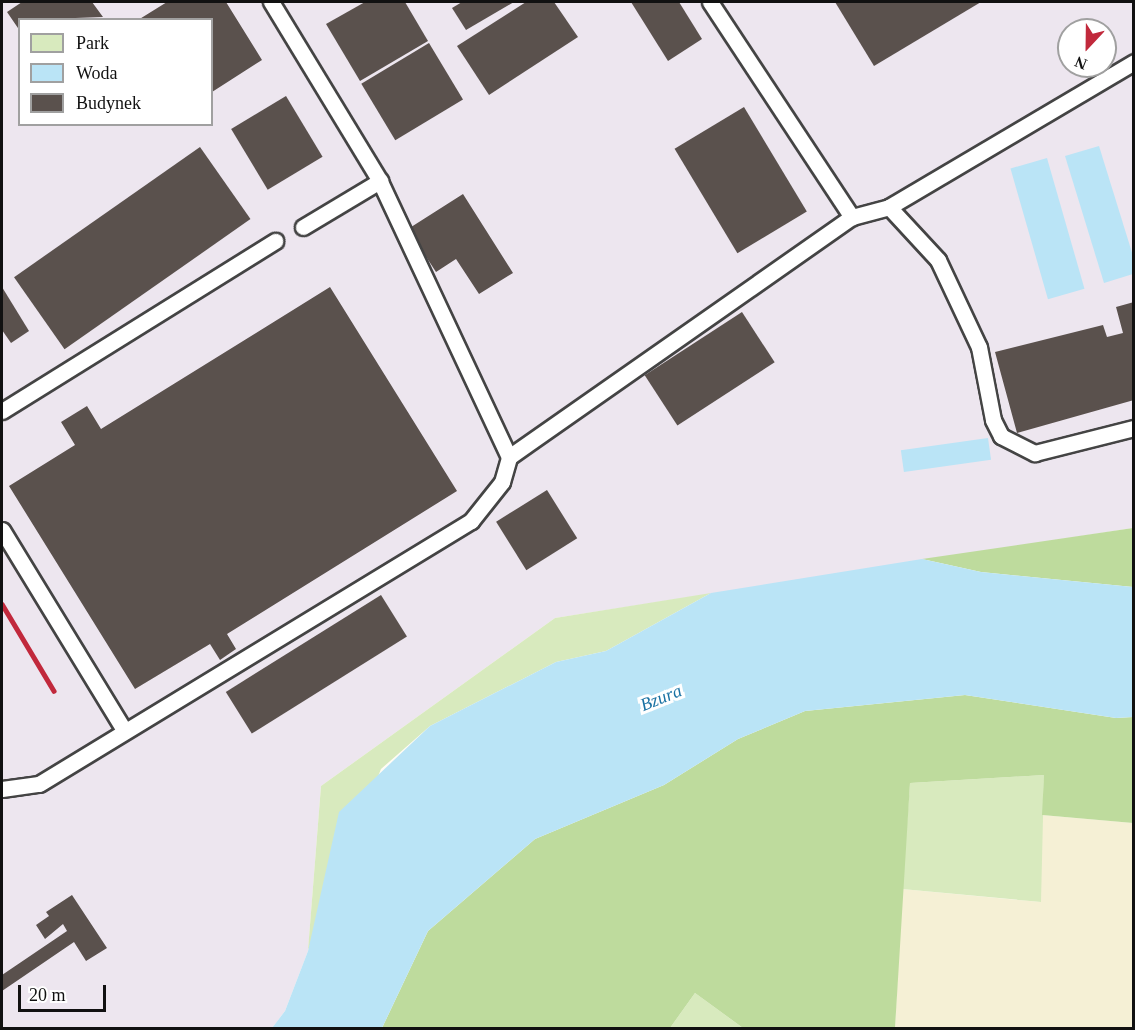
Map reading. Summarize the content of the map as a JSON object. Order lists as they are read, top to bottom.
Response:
{
  "water": ["Bzura"],
  "legend": ["Park", "Woda", "Budynek"],
  "scale_bar": "20 m",
  "north": "bottom"
}
